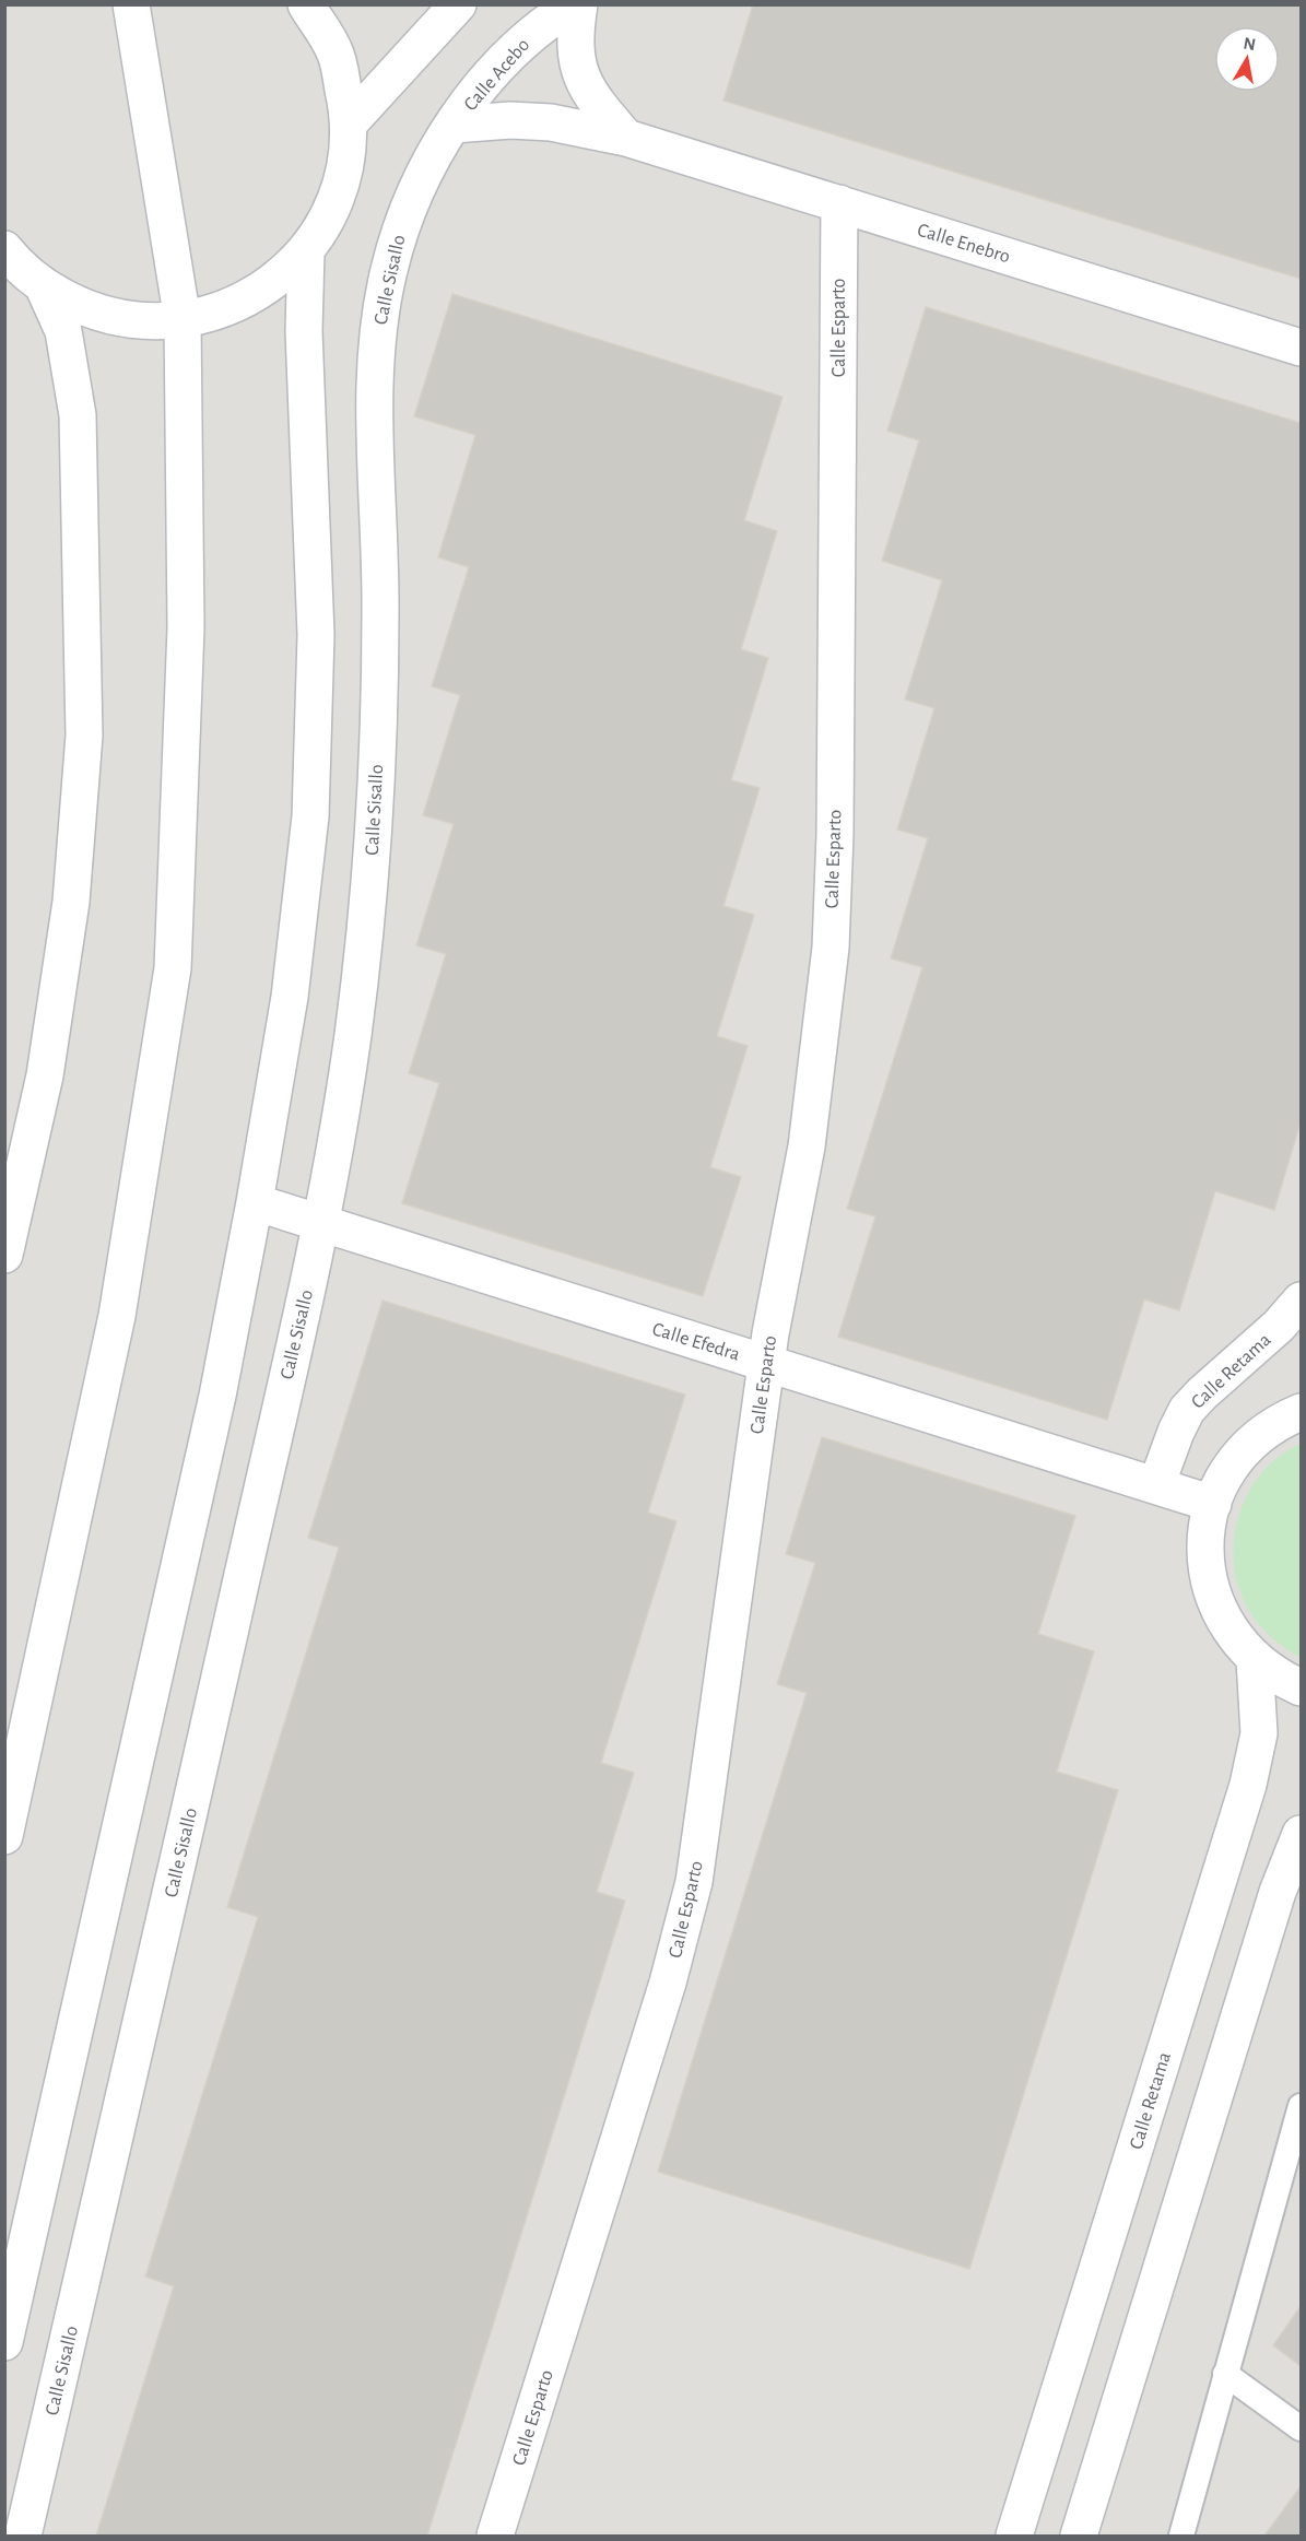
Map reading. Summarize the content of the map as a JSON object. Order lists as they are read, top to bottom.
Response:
{
  "streets": {
    "street": [
      "Calle Acebo",
      "Calle Enebro",
      "Calle Sisallo",
      "Calle Esparto",
      "Calle Efedra",
      "Calle Retama"
    ]
  },
  "crossings": [
    ["Calle Acebo", "Calle Enebro"],
    ["Calle Acebo", "Calle Sisallo"],
    ["Calle Enebro", "Calle Sisallo"],
    ["Calle Enebro", "Calle Esparto"],
    ["Calle Sisallo", "Calle Efedra"],
    ["Calle Esparto", "Calle Efedra"],
    ["Calle Efedra", "Calle Retama"]
  ],
  "north": "top"
}
